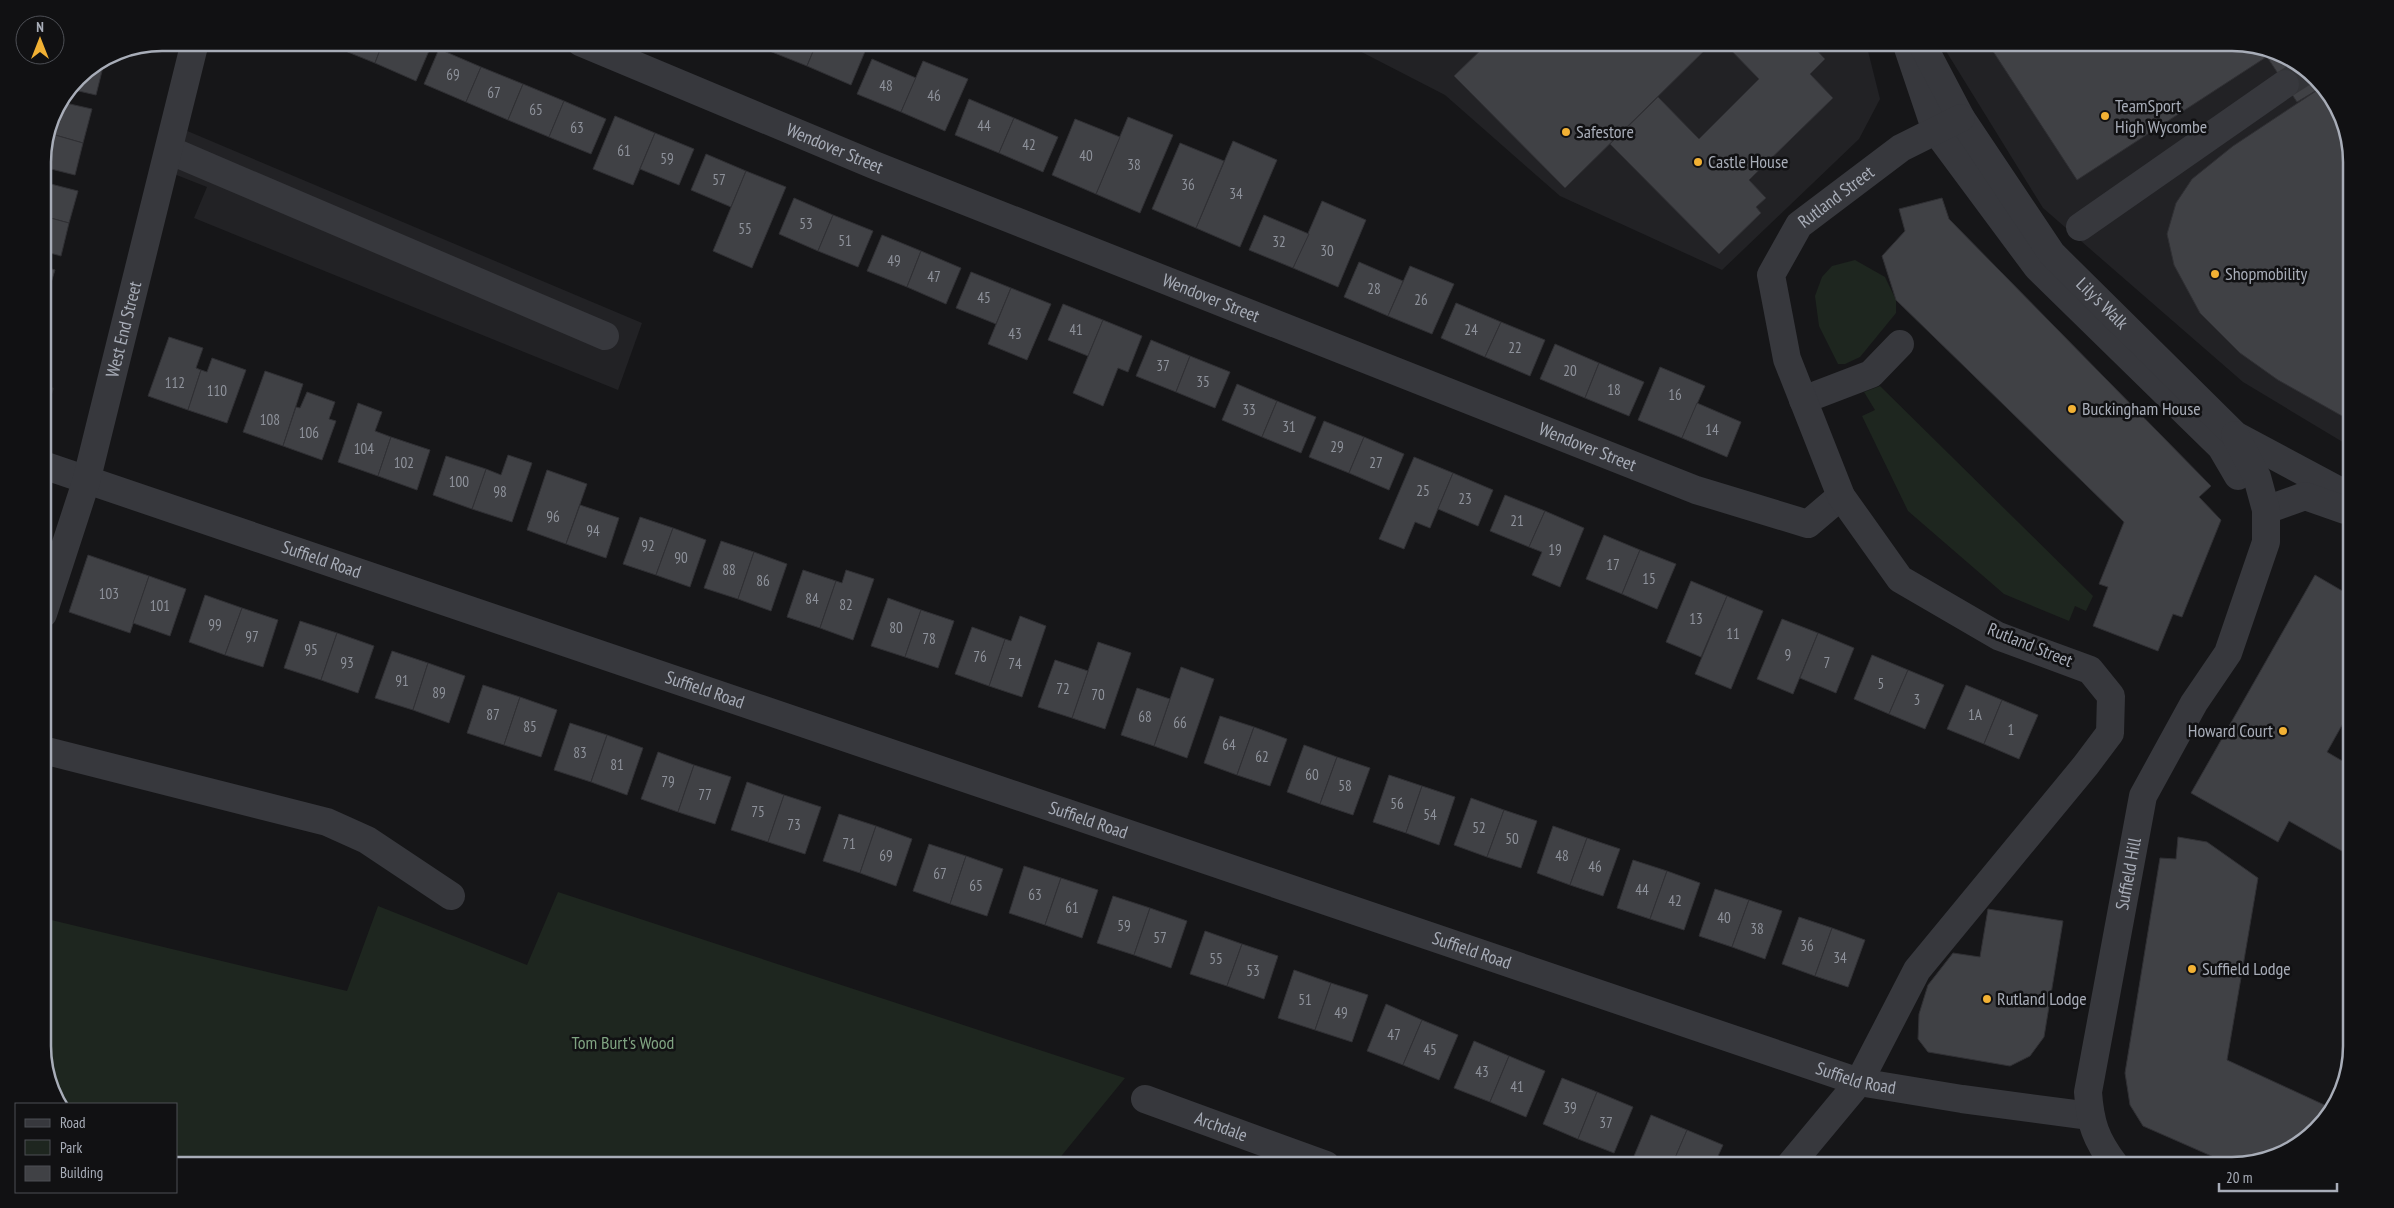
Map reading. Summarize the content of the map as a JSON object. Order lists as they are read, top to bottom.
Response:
{
  "streets": {
    "street": [
      "Wendover Street",
      "Rutland Street",
      "Lily's Walk",
      "West End Street",
      "Suffield Road",
      "Suffield Hill",
      "Archdale"
    ]
  },
  "crossings": [
    ["Wendover Street", "Rutland Street"],
    ["Rutland Street", "Lily's Walk"],
    ["Rutland Street", "Suffield Road"],
    ["Lily's Walk", "Suffield Hill"],
    ["West End Street", "Suffield Road"],
    ["Suffield Road", "Suffield Hill"]
  ],
  "parks": ["Tom Burt's Wood"],
  "places": [
    "TeamSport High Wycombe",
    "Safestore",
    "Castle House",
    "Shopmobility",
    "Buckingham House",
    "Howard Court",
    "Suffield Lodge",
    "Rutland Lodge"
  ],
  "house_numbers": [
    "69",
    "48",
    "67",
    "46",
    "65",
    "44",
    "63",
    "42",
    "61",
    "40",
    "59",
    "38",
    "57",
    "36",
    "34",
    "53",
    "55",
    "51",
    "32",
    "30",
    "49",
    "47",
    "28",
    "45",
    "26",
    "41",
    "24",
    "43",
    "22",
    "37",
    "20",
    "35",
    "112",
    "18",
    "110",
    "16",
    "33",
    "108",
    "31",
    "14",
    "106",
    "29",
    "104",
    "102",
    "27",
    "100",
    "25",
    "98",
    "23",
    "96",
    "21",
    "94",
    "92",
    "19",
    "90",
    "17",
    "88",
    "15",
    "86",
    "103",
    "84",
    "82",
    "101",
    "13",
    "99",
    "80",
    "11",
    "97",
    "78",
    "95",
    "9",
    "76",
    "93",
    "7",
    "74",
    "91",
    "5",
    "72",
    "89",
    "70",
    "3",
    "87",
    "1A",
    "68",
    "66",
    "85",
    "1",
    "64",
    "83",
    "62",
    "81",
    "60",
    "79",
    "58",
    "77",
    "56",
    "75",
    "54",
    "73",
    "52",
    "50",
    "71",
    "69",
    "48",
    "46",
    "67",
    "65",
    "44",
    "63",
    "42",
    "61",
    "40",
    "59",
    "38",
    "57",
    "36",
    "34",
    "55",
    "53",
    "51",
    "49",
    "47",
    "45",
    "43",
    "41",
    "39",
    "37"
  ],
  "legend": ["Road", "Park", "Building"],
  "scale_bar": "20 m",
  "north": "top"
}
